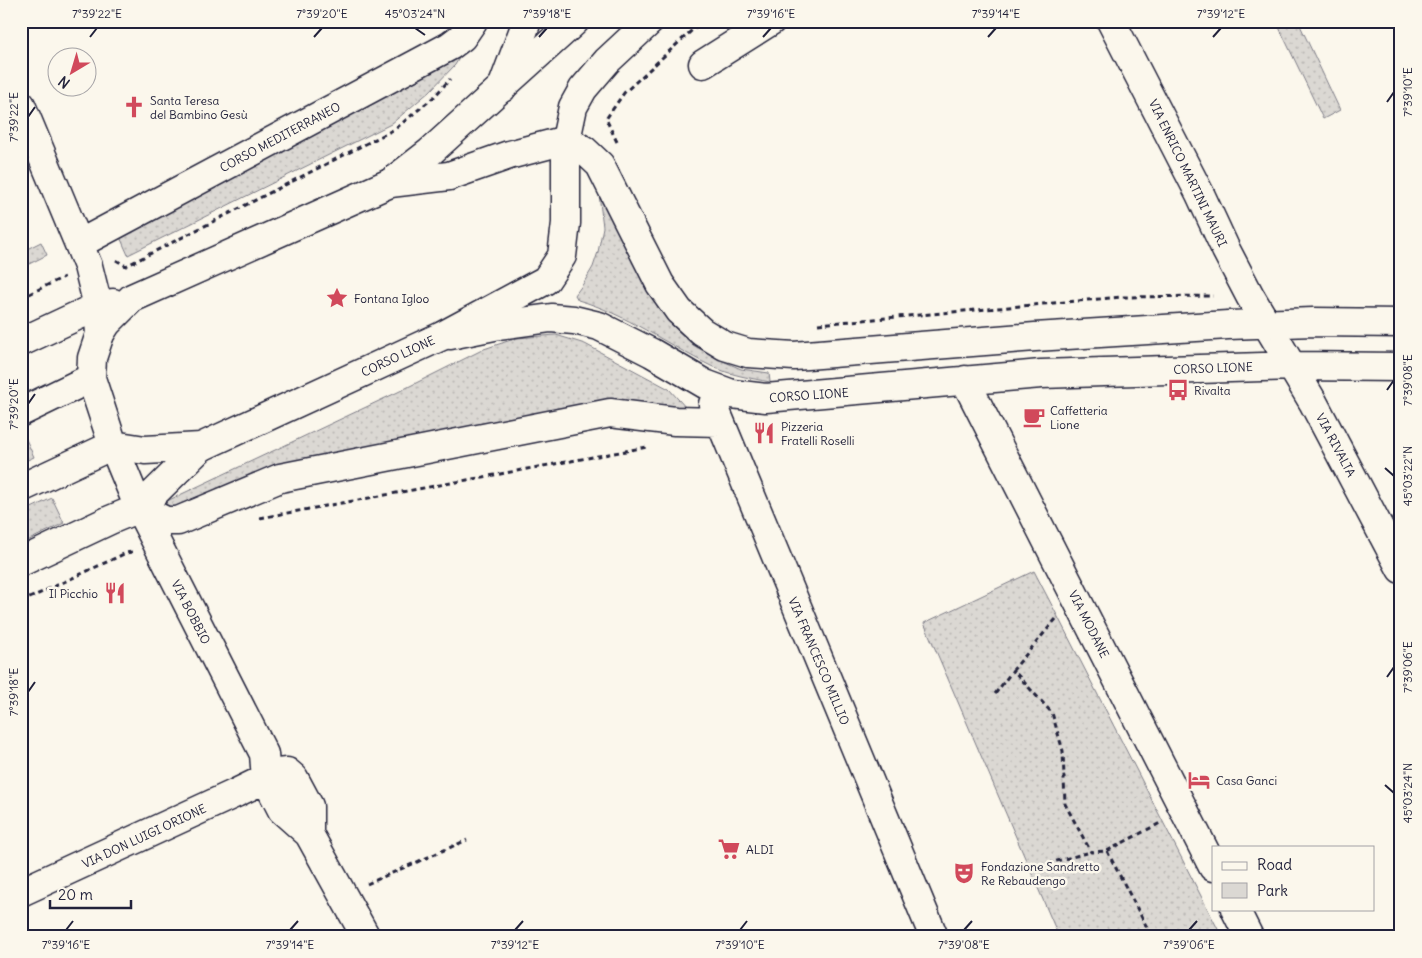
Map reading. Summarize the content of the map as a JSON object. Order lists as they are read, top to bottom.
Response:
{
  "streets": {
    "street": [
      "CORSO MEDITERRANEO",
      "VIA ENRICO MARTINI MAURI",
      "CORSO LIONE",
      "VIA RIVALTA",
      "VIA BOBBIO",
      "VIA MODANE",
      "VIA FRANCESCO MILLIO",
      "VIA DON LUIGI ORIONE"
    ]
  },
  "crossings": [
    ["VIA ENRICO MARTINI MAURI", "VIA RIVALTA"],
    ["CORSO LIONE", "VIA RIVALTA"],
    ["CORSO LIONE", "VIA BOBBIO"],
    ["CORSO LIONE", "VIA MODANE"],
    ["CORSO LIONE", "VIA FRANCESCO MILLIO"],
    ["VIA BOBBIO", "VIA DON LUIGI ORIONE"]
  ],
  "places": {
    "church": ["Santa Teresa del Bambino Gesù"],
    "place": ["Fontana Igloo"],
    "bus stop": ["Rivalta"],
    "cafe": ["Caffetteria Lione"],
    "restaurant": ["Pizzeria Fratelli Roselli", "Il Picchio"],
    "hotel": ["Casa Ganci"],
    "supermarket": ["ALDI"],
    "theatre": ["Fondazione Sandretto Re Rebaudengo"]
  },
  "legend": ["Road", "Park"],
  "scale_bar": "20 m",
  "north": "bottom left",
  "coordinates": [
    "7°39'22\"E",
    "7°39'20\"E",
    "45°03'24\"N",
    "7°39'18\"E",
    "7°39'16\"E",
    "7°39'14\"E",
    "7°39'12\"E",
    "7°39'10\"E",
    "7°39'08\"E",
    "45°03'22\"N",
    "7°39'06\"E"
  ]
}
